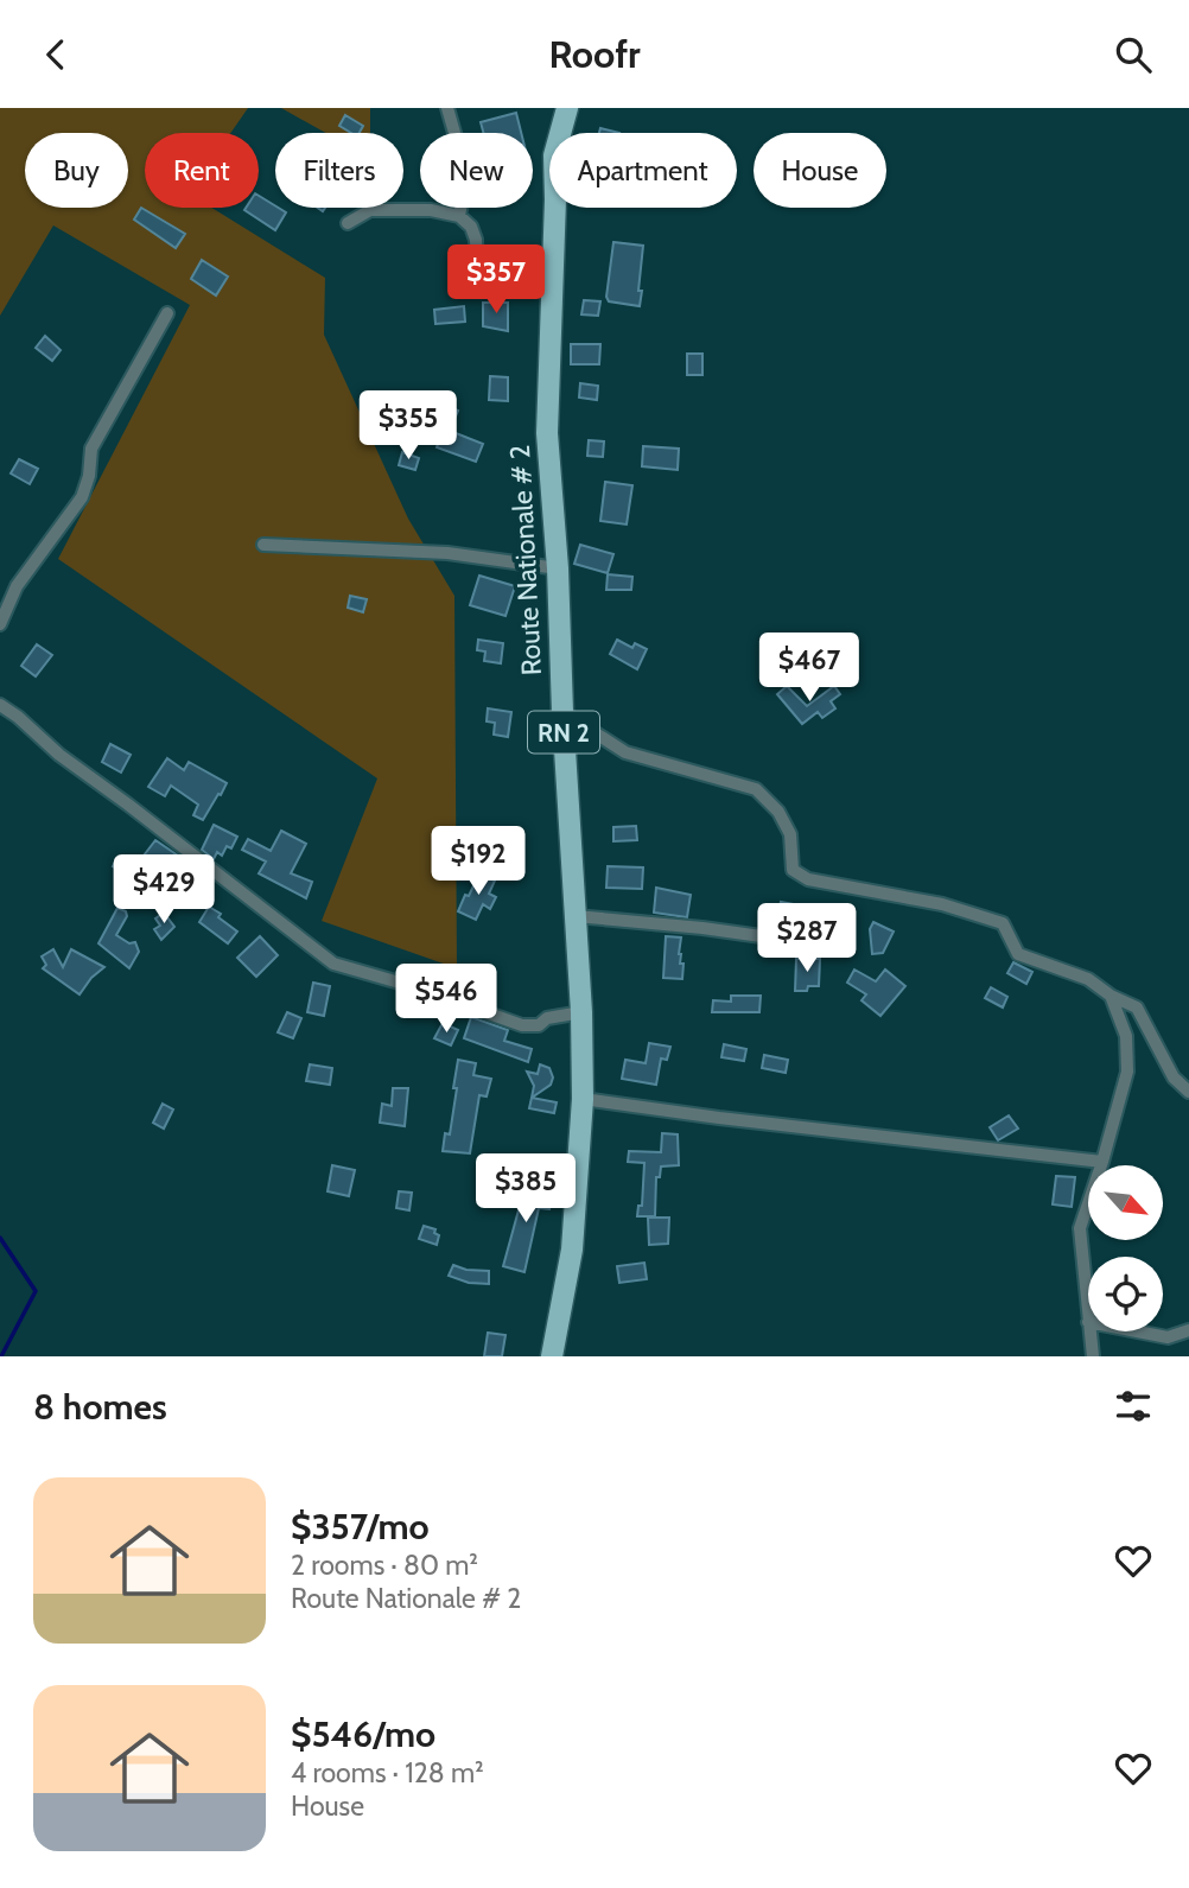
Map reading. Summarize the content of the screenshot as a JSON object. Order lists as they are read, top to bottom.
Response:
{
  "streets": {
    "main road": ["Route Nationale # 2", "RN 2"]
  },
  "north": "bottom right",
  "page": {
    "header": "Roofr",
    "chip": [
      "Buy",
      "Rent",
      "Filters",
      "New",
      "Apartment",
      "House"
    ],
    "price": [
      "$357",
      "$355",
      "$467",
      "$192",
      "$429",
      "$287",
      "$546",
      "$385"
    ],
    "heading": "8 homes",
    "list": [
      {
        "name": "$357/mo",
        "note": "2 rooms · 80 m² · Route Nationale # 2"
      },
      {
        "name": "$546/mo",
        "note": "4 rooms · 128 m² · House"
      }
    ]
  }
}
